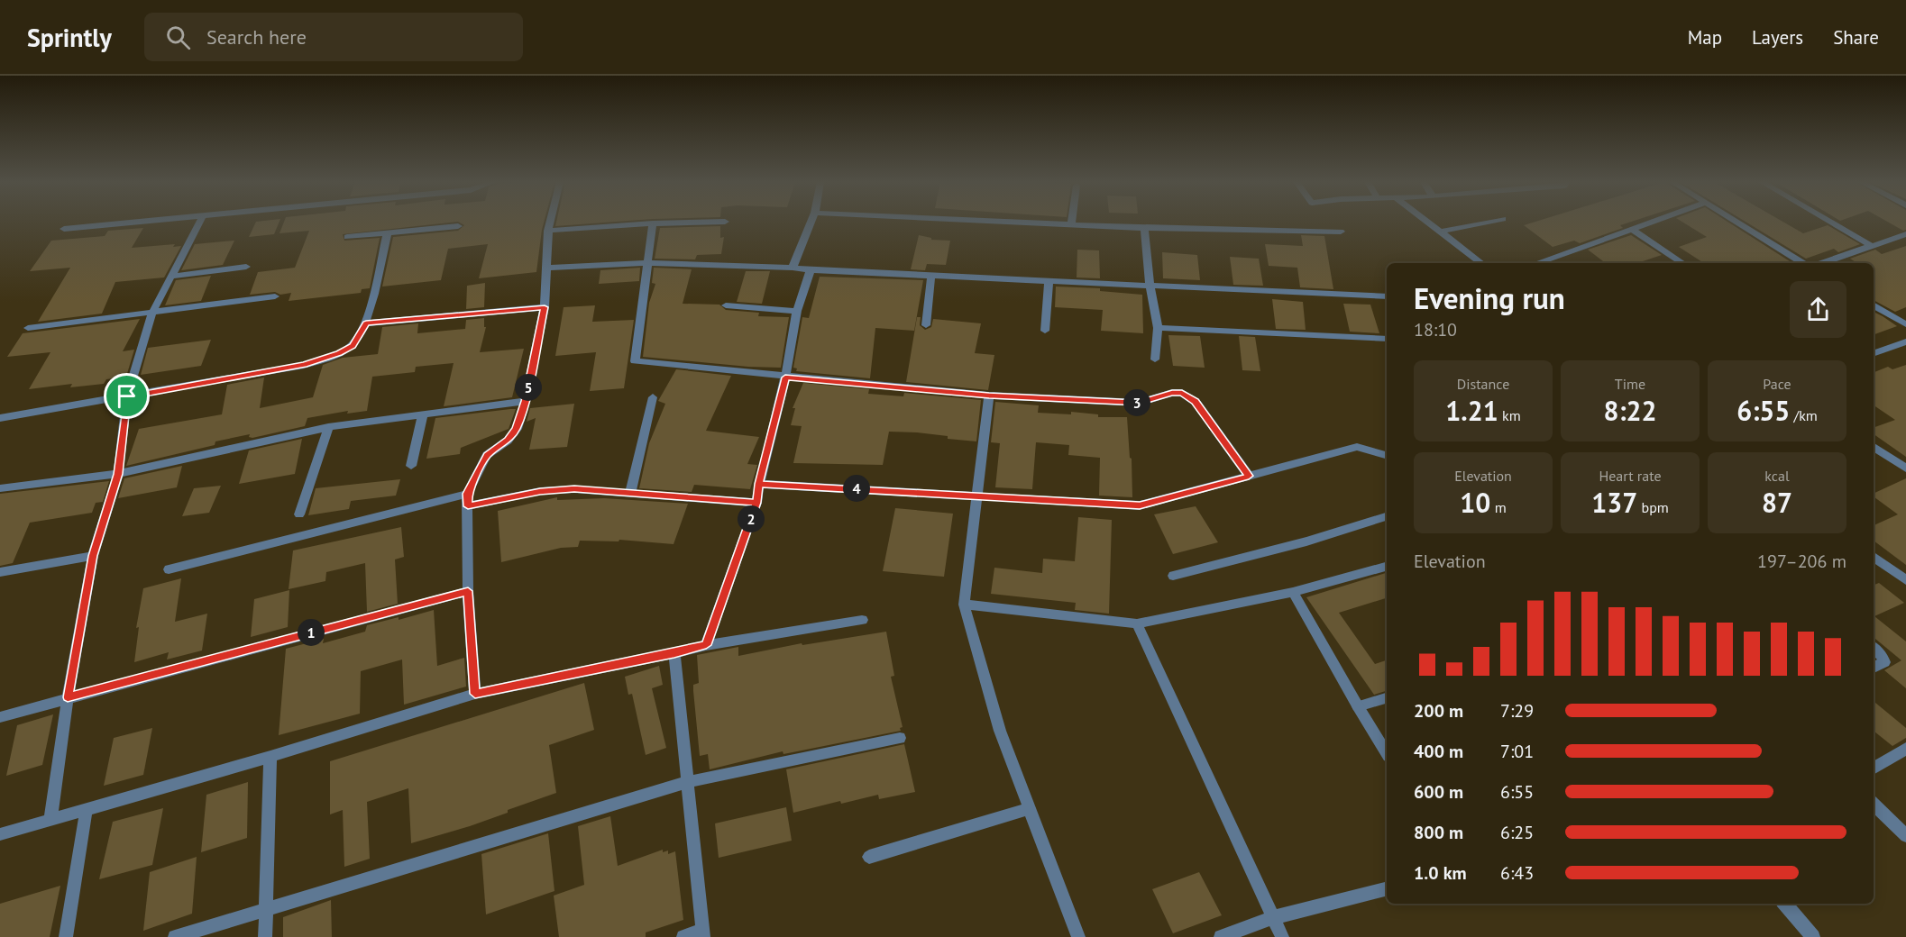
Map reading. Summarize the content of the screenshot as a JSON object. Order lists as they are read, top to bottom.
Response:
{
  "page": {
    "header": "Sprintly",
    "search": "Search here",
    "nav": ["Map", "Layers", "Share"],
    "heading": ["Evening run", "18:10"],
    "stats": [
      ["Distance", "1.21 km"],
      ["Time", "8:22"],
      ["Pace", "6:55 /km"],
      ["Elevation", "10 m"],
      ["Heart rate", "137 bpm"],
      ["kcal", "87"]
    ],
    "pins": [
      "5",
      "3",
      "4",
      "2",
      "1"
    ],
    "chart": ["Elevation", "197–206 m"],
    "list": [
      {
        "name": "200 m",
        "note": "7:29"
      },
      {
        "name": "400 m",
        "note": "7:01"
      },
      {
        "name": "600 m",
        "note": "6:55"
      },
      {
        "name": "800 m",
        "note": "6:25"
      },
      {
        "name": "1.0 km",
        "note": "6:43"
      }
    ]
  }
}
